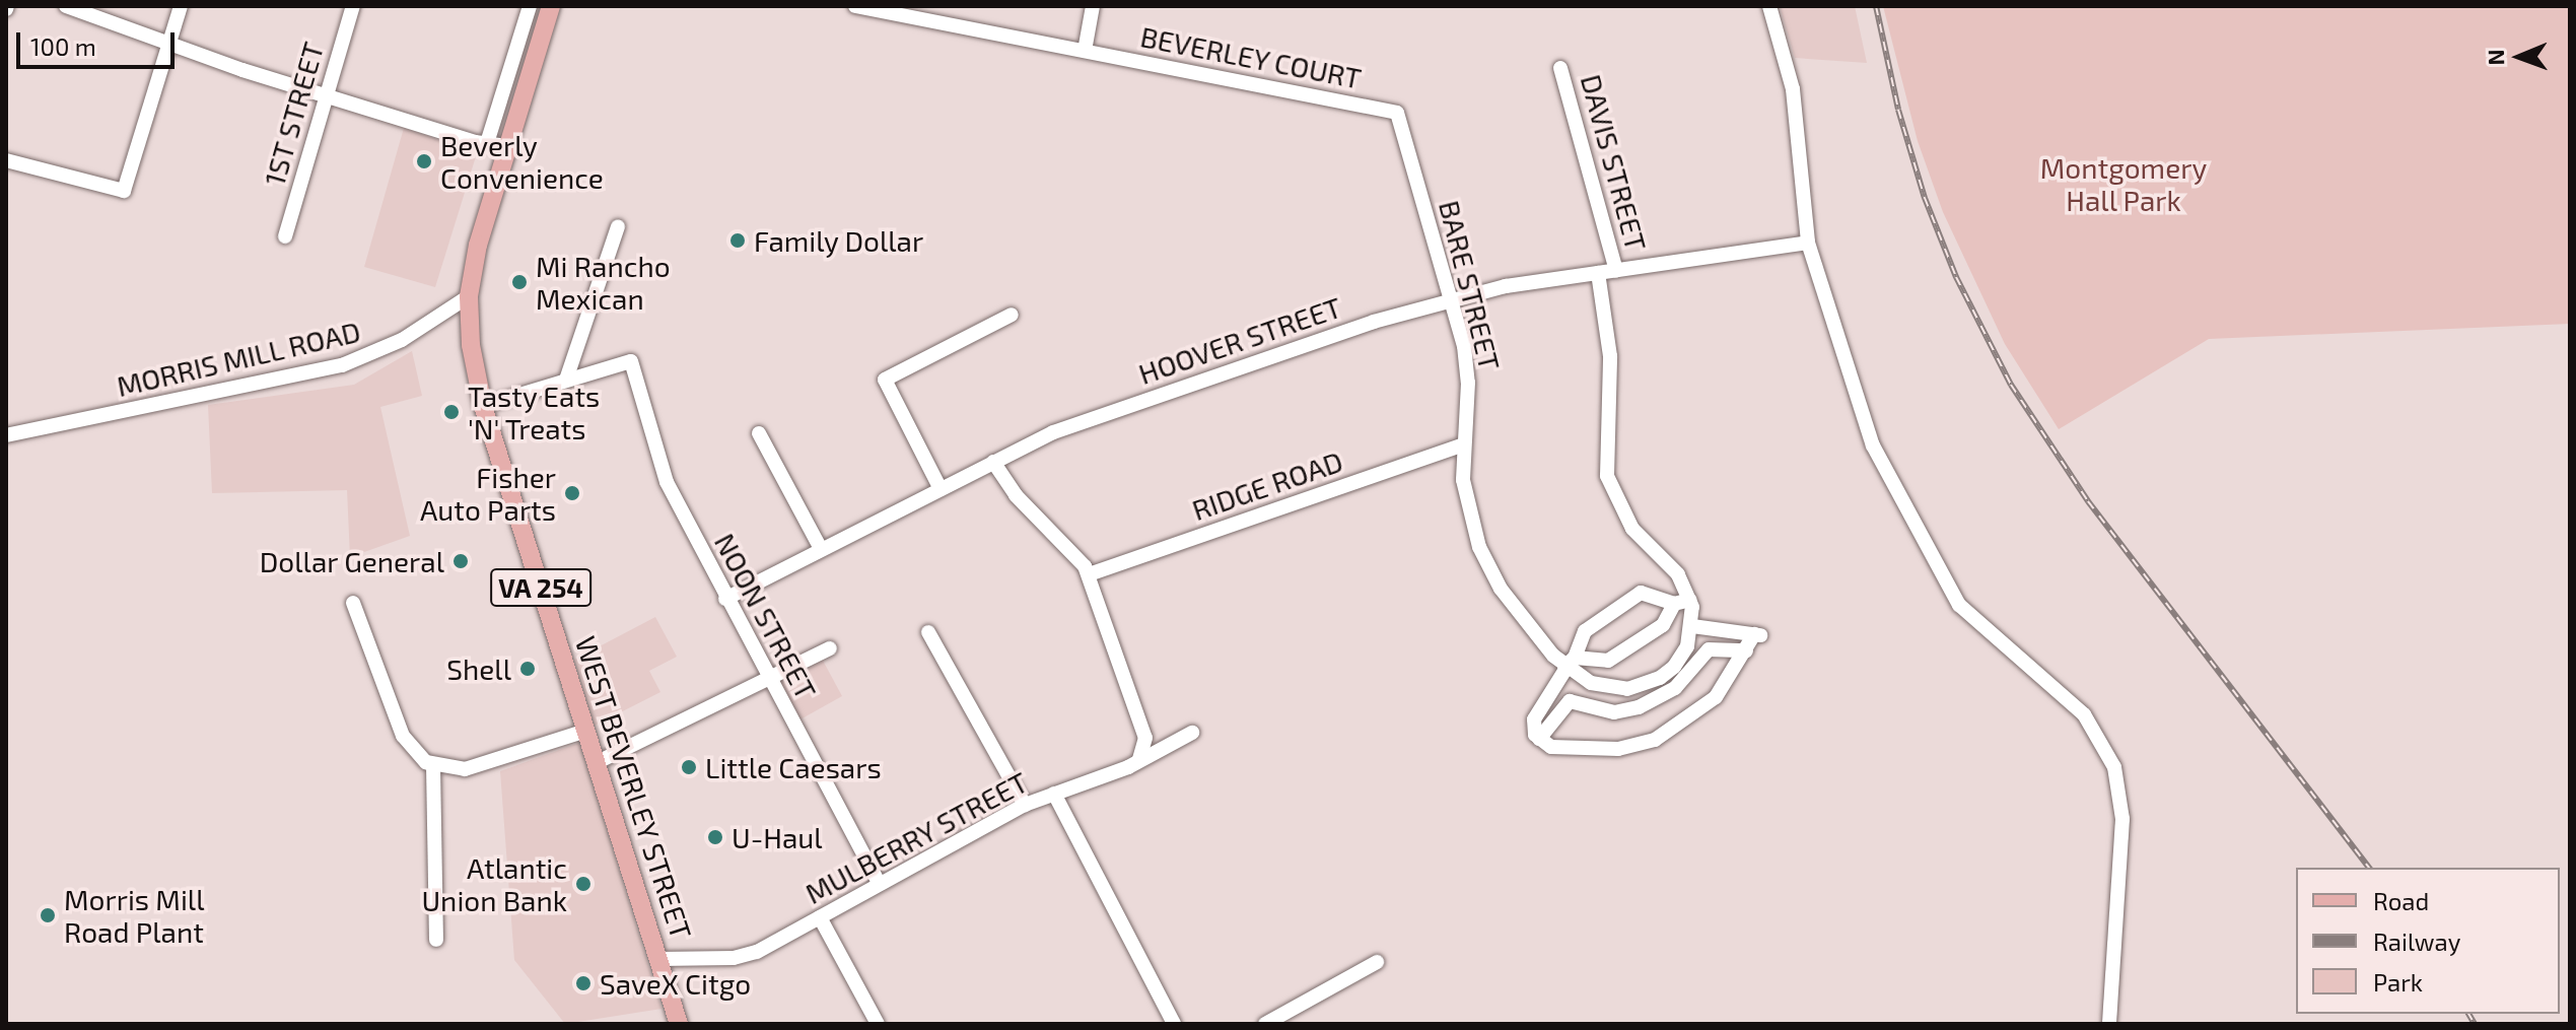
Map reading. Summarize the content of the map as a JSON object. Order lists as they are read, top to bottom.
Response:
{
  "streets": {
    "main road": ["VA 254", "WEST BEVERLEY STREET"],
    "street": [
      "BEVERLEY COURT",
      "1ST STREET",
      "DAVIS STREET",
      "BARE STREET",
      "HOOVER STREET",
      "MORRIS MILL ROAD",
      "RIDGE ROAD",
      "NOON STREET",
      "MULBERRY STREET"
    ]
  },
  "crossings": [
    ["BEVERLEY COURT", "BARE STREET"],
    ["DAVIS STREET", "BARE STREET"],
    ["DAVIS STREET", "HOOVER STREET"],
    ["BARE STREET", "HOOVER STREET"],
    ["BARE STREET", "RIDGE ROAD"],
    ["HOOVER STREET", "NOON STREET"],
    ["MORRIS MILL ROAD", "WEST BEVERLEY STREET"],
    ["NOON STREET", "MULBERRY STREET"],
    ["WEST BEVERLEY STREET", "MULBERRY STREET"]
  ],
  "parks": ["Montgomery Hall Park"],
  "places": [
    "Beverly Convenience",
    "Family Dollar",
    "Mi Rancho Mexican",
    "Tasty Eats 'N' Treats",
    "Fisher Auto Parts",
    "Dollar General",
    "Shell",
    "Little Caesars",
    "U-Haul",
    "Atlantic Union Bank",
    "Morris Mill Road Plant",
    "SaveX Citgo"
  ],
  "legend": ["Road", "Railway", "Park"],
  "scale_bar": "100 m",
  "north": "left"
}
